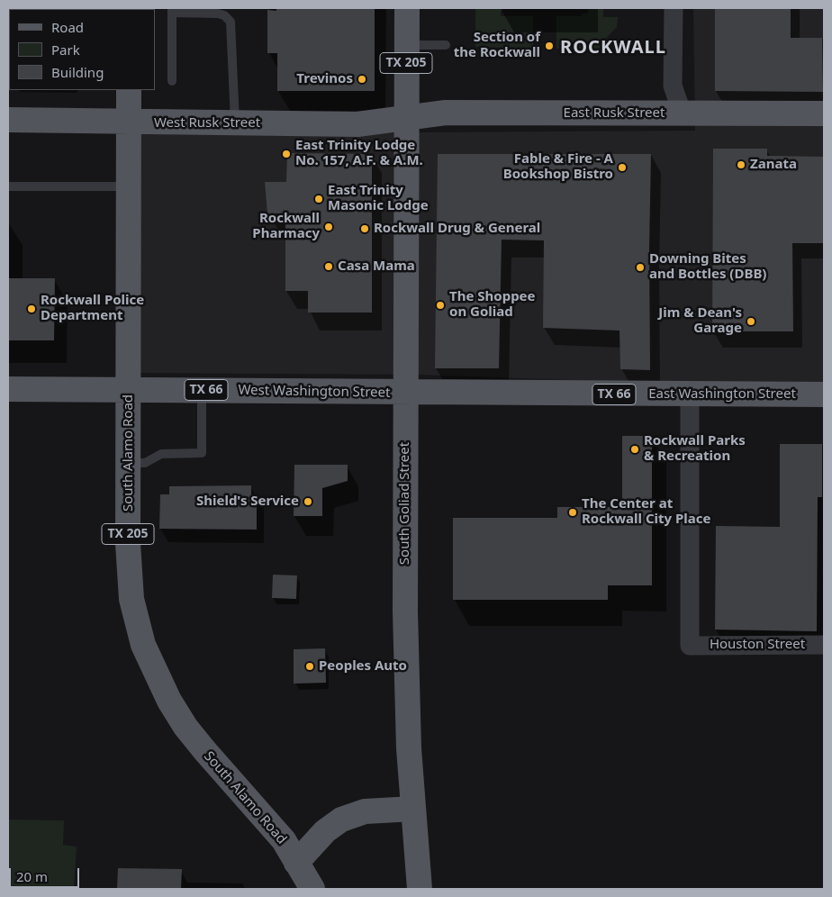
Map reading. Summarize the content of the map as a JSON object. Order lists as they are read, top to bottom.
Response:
{
  "streets": {
    "main road": [
      "TX 205",
      "East Rusk Street",
      "West Rusk Street",
      "TX 66",
      "West Washington Street",
      "East Washington Street",
      "South Alamo Road",
      "South Goliad Street"
    ],
    "street": ["Houston Street"]
  },
  "crossings": [
    ["TX 205", "East Rusk Street"],
    ["TX 205", "West Rusk Street"],
    ["TX 205", "South Alamo Road"],
    ["TX 205", "South Goliad Street"],
    ["East Rusk Street", "West Rusk Street"],
    ["East Rusk Street", "South Goliad Street"],
    ["West Rusk Street", "South Alamo Road"],
    ["West Rusk Street", "South Goliad Street"],
    ["West Washington Street", "East Washington Street"],
    ["West Washington Street", "South Alamo Road"],
    ["West Washington Street", "South Goliad Street"],
    ["East Washington Street", "South Goliad Street"],
    ["East Washington Street", "Houston Street"]
  ],
  "districts": ["ROCKWALL"],
  "places": [
    "Section of the Rockwall",
    "Trevinos",
    "East Trinity Lodge No. 157, A.F. & A.M.",
    "Zanata",
    "Fable & Fire - A Bookshop Bistro",
    "East Trinity Masonic Lodge",
    "Rockwall Pharmacy",
    "Rockwall Drug & General",
    "Casa Mama",
    "Downing Bites and Bottles (DBB)",
    "The Shoppee on Goliad",
    "Rockwall Police Department",
    "Jim & Dean's Garage",
    "Rockwall Parks & Recreation",
    "Shield's Service",
    "The Center at Rockwall City Place",
    "Peoples Auto"
  ],
  "legend": ["Road", "Park", "Building"],
  "scale_bar": "20 m"
}
